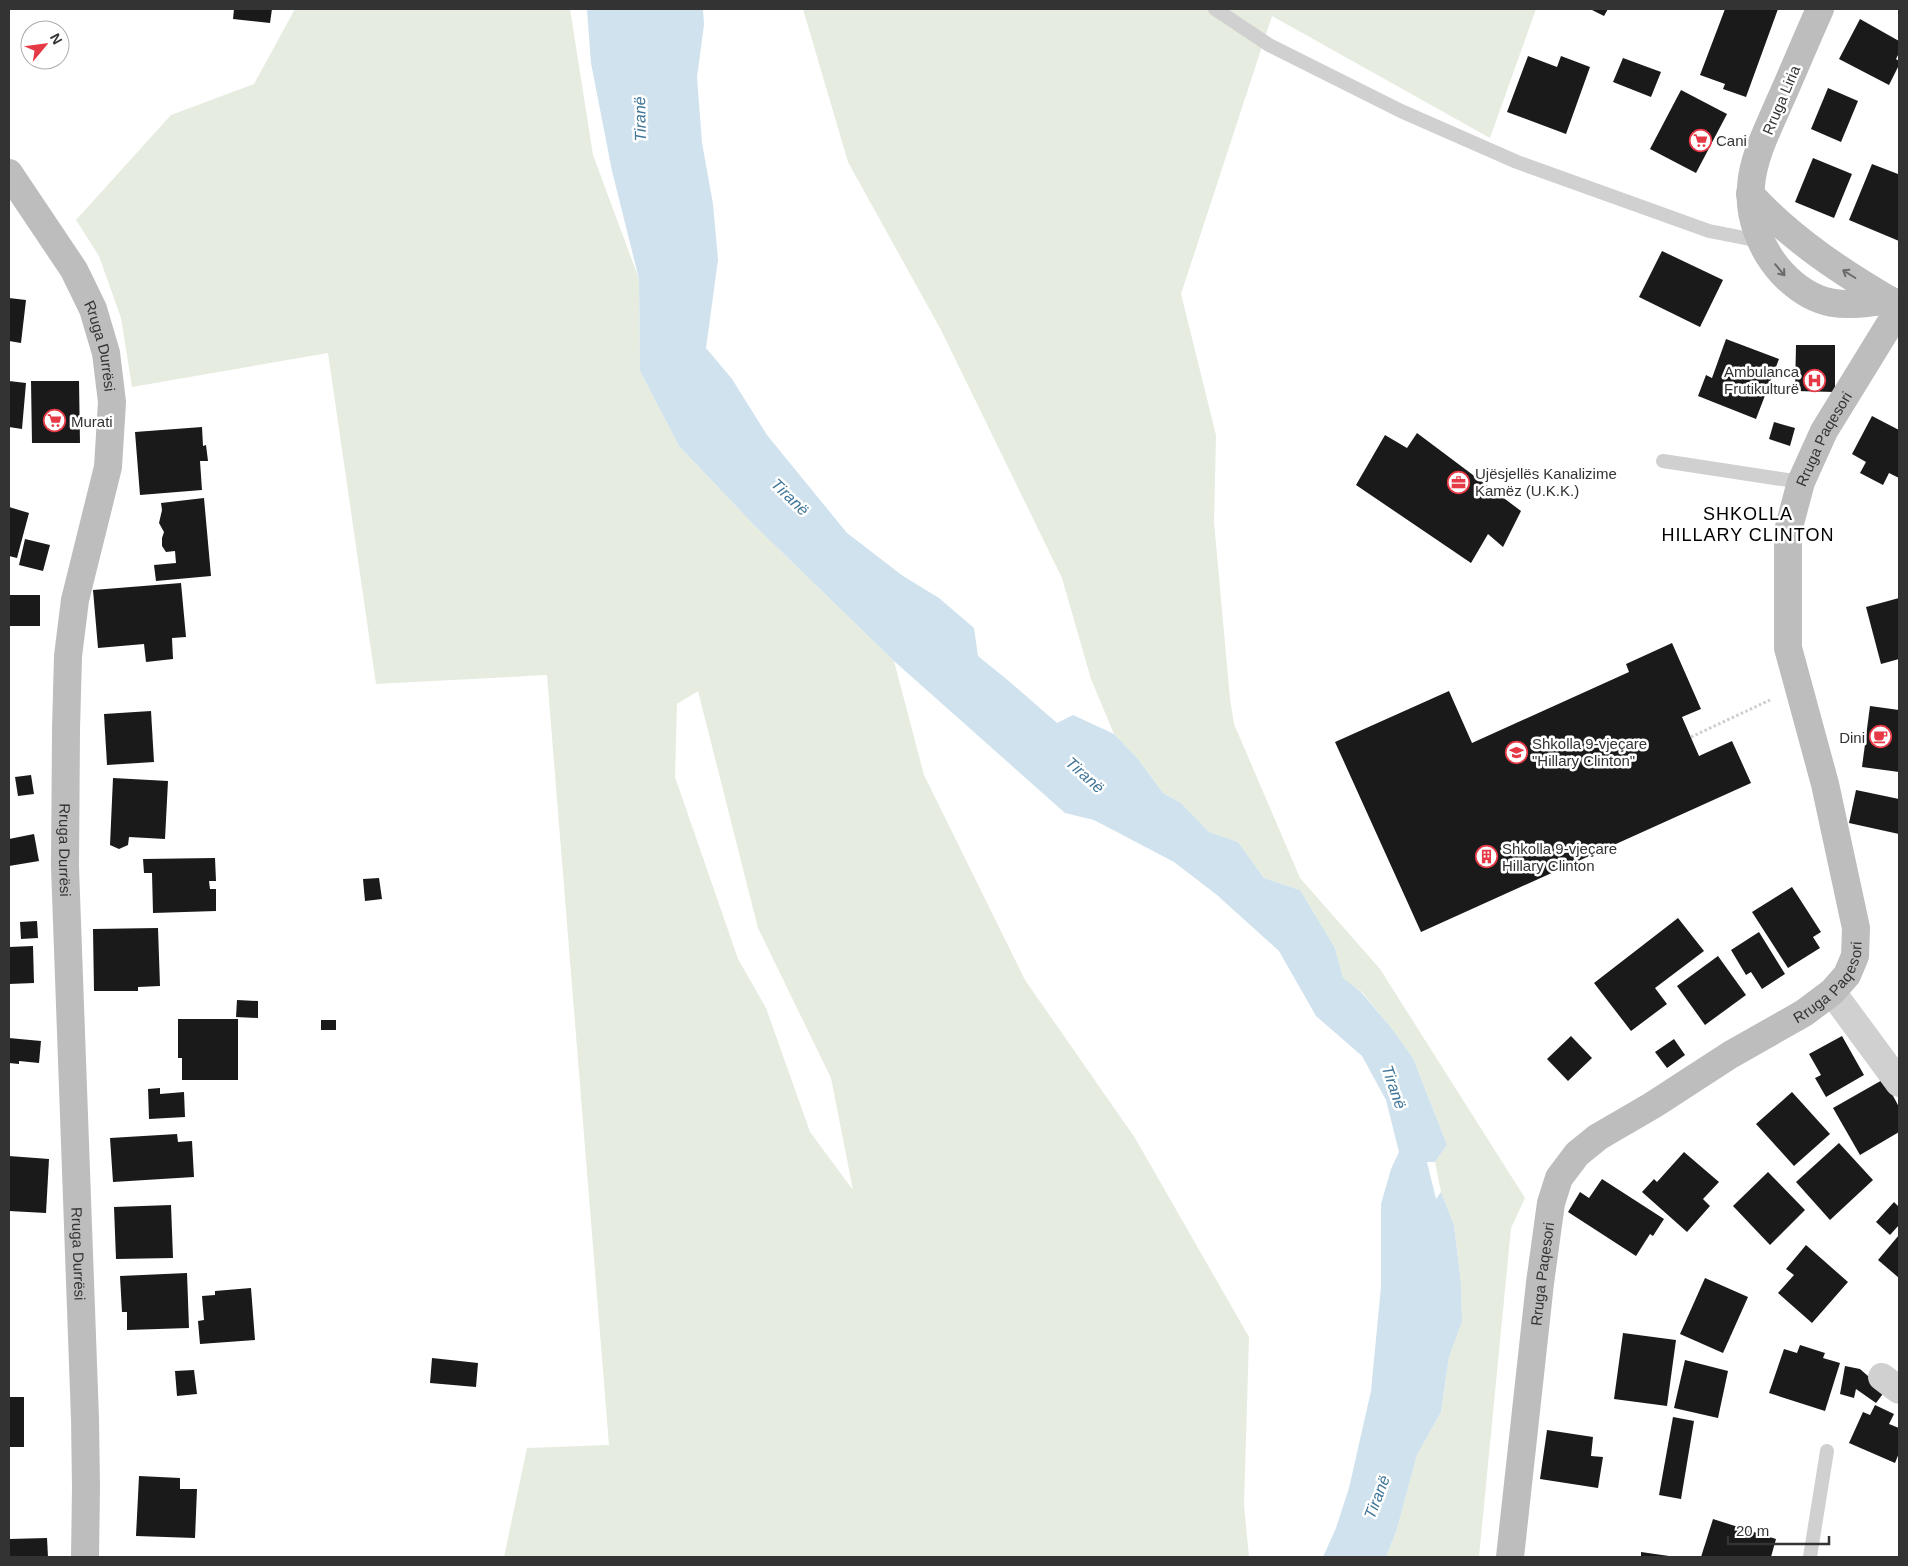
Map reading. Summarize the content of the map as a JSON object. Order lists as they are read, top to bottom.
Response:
{
  "streets": {
    "street": ["Rruga Liria", "Rruga Durrësi", "Rruga Paqesori"]
  },
  "crossings": [
    ["Rruga Liria", "Rruga Paqesori"]
  ],
  "districts": ["SHKOLLA HILLARY CLINTON"],
  "water": ["Tiranë"],
  "places": {
    "supermarket": ["Cani", "Murati"],
    "hospital": ["Ambulanca Frutikulturë"],
    "office": ["Ujësjellës Kanalizime Kamëz (U.K.K.)"],
    "cafe": ["Dini"],
    "school or university": ["Shkolla 9-vjeçare \"Hillary Clinton\""],
    "building": ["Shkolla 9-vjeçare Hillary Clinton"]
  },
  "scale_bar": "20 m",
  "north": "top right"
}
